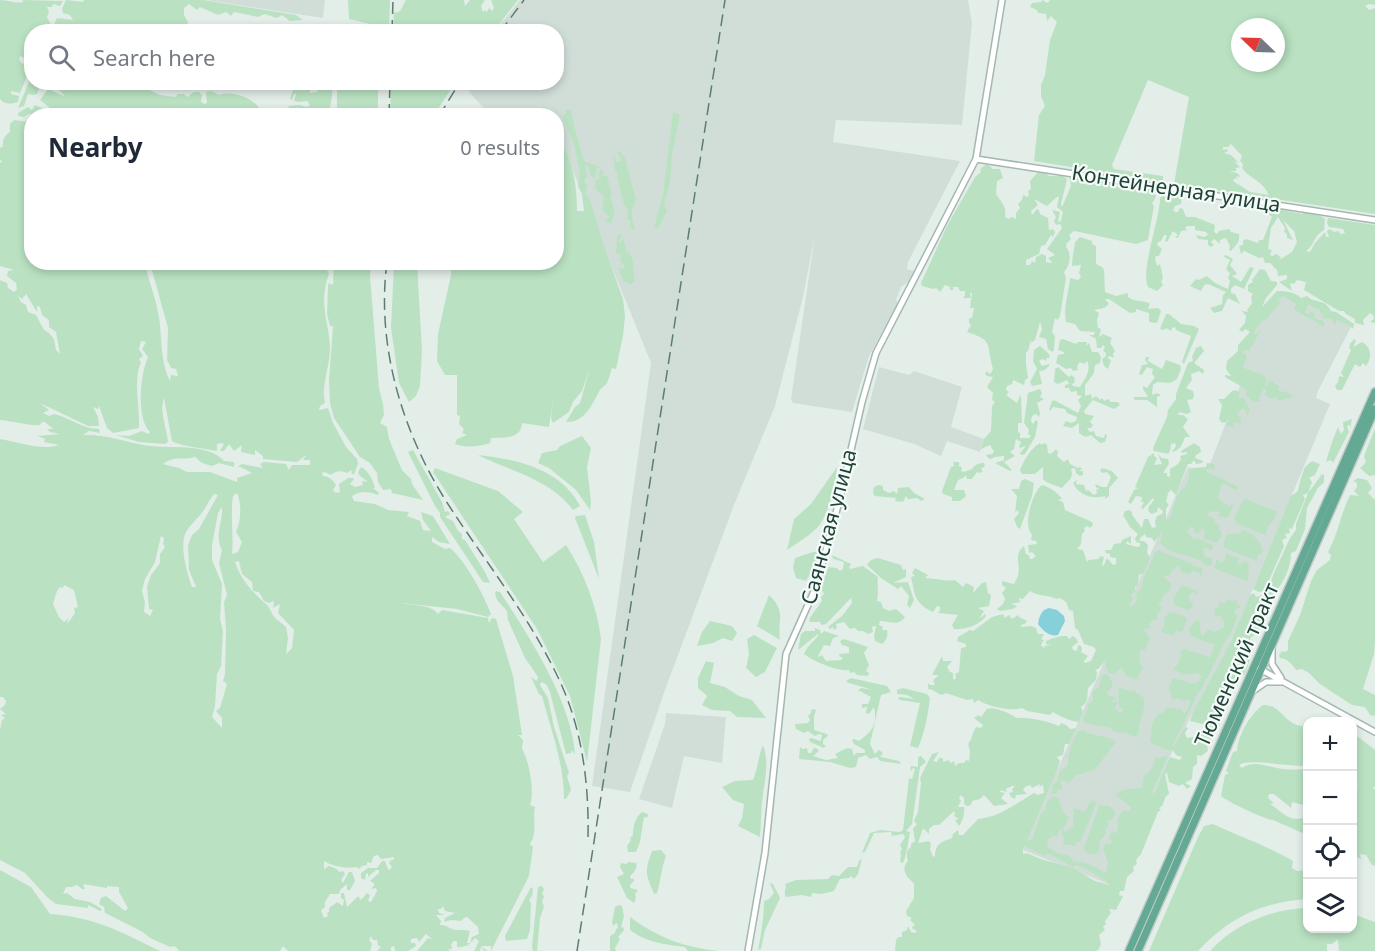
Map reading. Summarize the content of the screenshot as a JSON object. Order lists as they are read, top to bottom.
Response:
{
  "streets": {
    "main road": ["Тюменский тракт"],
    "street": ["Контейнерная улица", "Саянская улица"]
  },
  "crossings": [
    ["Контейнерная улица", "Саянская улица"]
  ],
  "north": "top left",
  "page": {
    "search": "Search here",
    "heading": ["Nearby", "0 results"],
    "map_buttons": ["+", "−"]
  }
}
